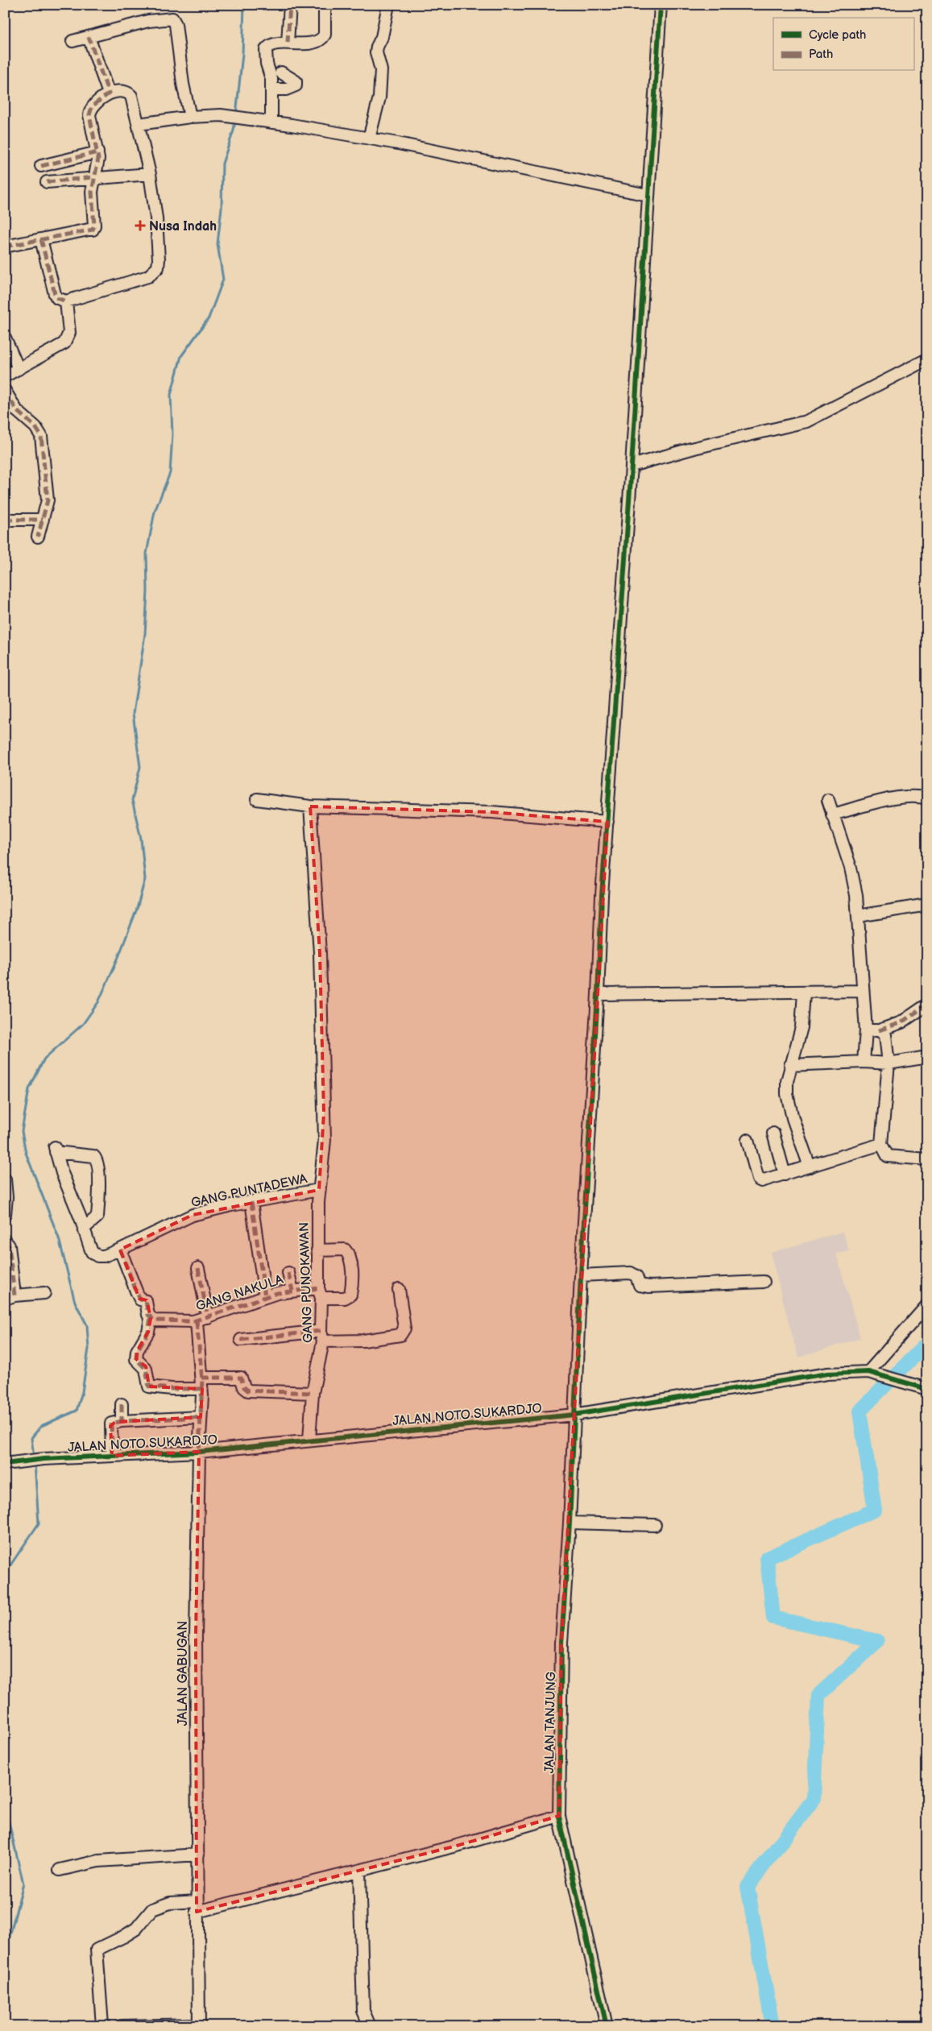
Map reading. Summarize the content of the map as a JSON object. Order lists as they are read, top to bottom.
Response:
{
  "streets": {
    "street": [
      "GANG PUNTADEWA",
      "GANG PUNOKAWAN",
      "GANG NAKULA",
      "JALAN NOTO SUKARDJO",
      "JALAN GABUGAN",
      "JALAN TANJUNG"
    ]
  },
  "crossings": [
    ["GANG PUNTADEWA", "GANG PUNOKAWAN"],
    ["GANG PUNOKAWAN", "GANG NAKULA"],
    ["GANG PUNOKAWAN", "JALAN NOTO SUKARDJO"],
    ["GANG NAKULA", "JALAN GABUGAN"],
    ["JALAN NOTO SUKARDJO", "JALAN GABUGAN"],
    ["JALAN NOTO SUKARDJO", "JALAN TANJUNG"]
  ],
  "places": {
    "health": ["Nusa Indah"]
  },
  "legend": ["Cycle path", "Path"]
}
